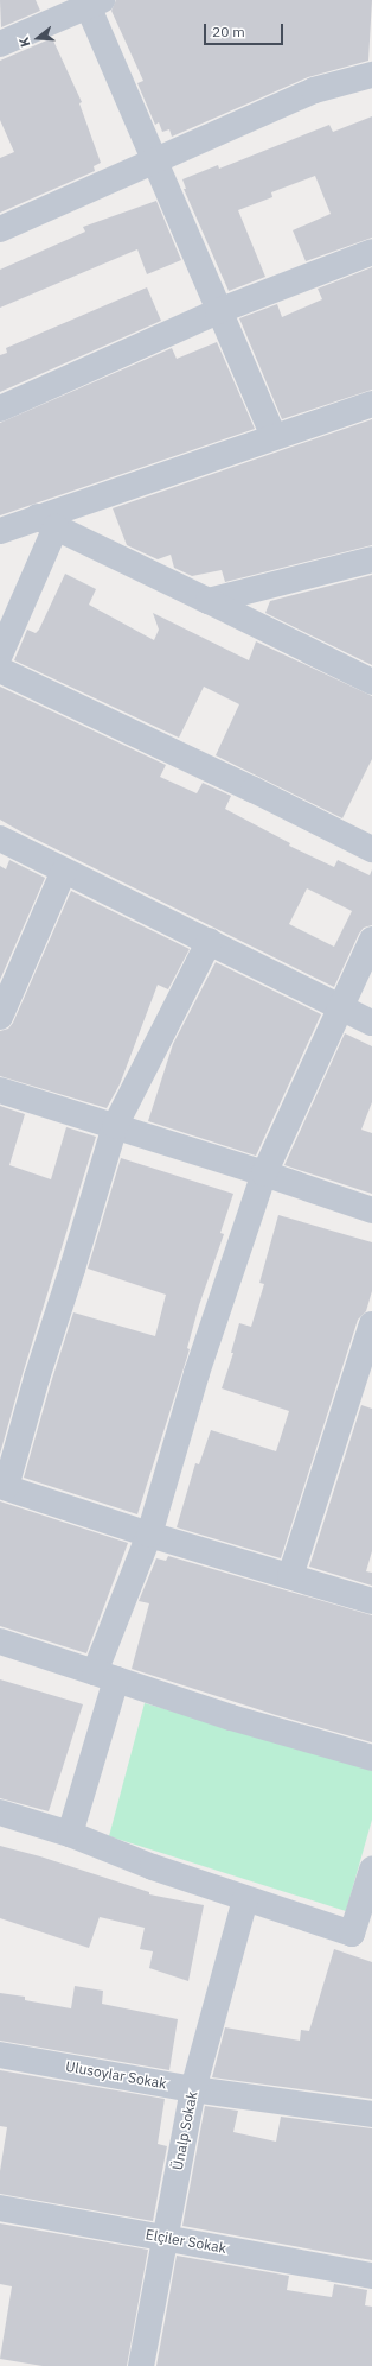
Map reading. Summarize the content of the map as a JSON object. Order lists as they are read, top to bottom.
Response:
{
  "streets": {
    "street": ["Ulusoylar Sokak", "Ünalp Sokak", "Elçiler Sokak"]
  },
  "crossings": [
    ["Ulusoylar Sokak", "Ünalp Sokak"],
    ["Ünalp Sokak", "Elçiler Sokak"]
  ],
  "scale_bar": "20 m",
  "north": "left"
}
